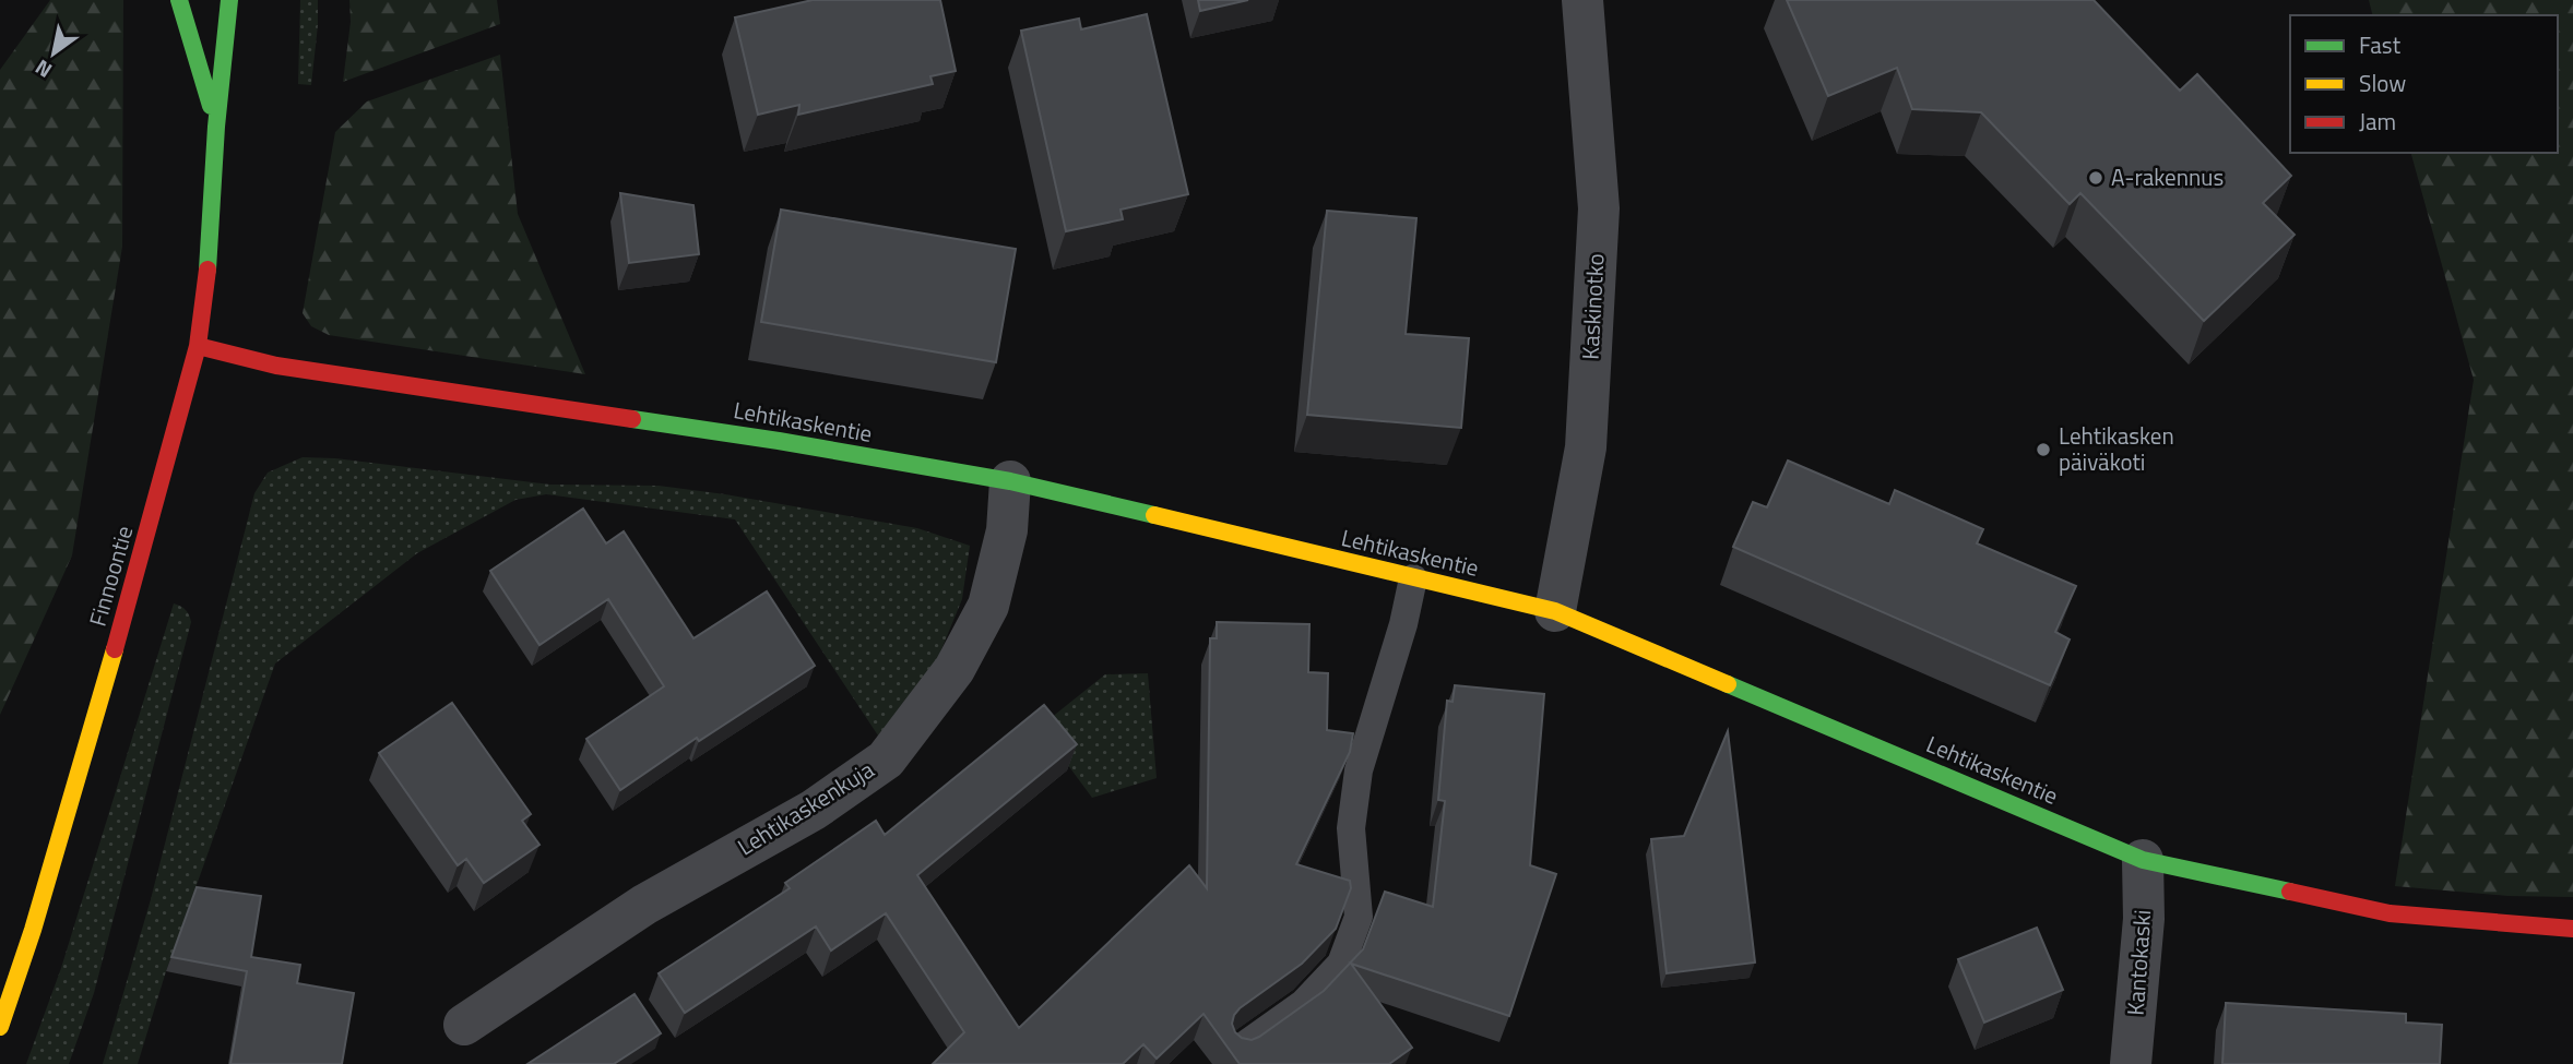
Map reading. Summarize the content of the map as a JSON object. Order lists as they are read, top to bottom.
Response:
{
  "streets": {
    "street": [
      "Kaskinotko",
      "Lehtikaskentie",
      "Finnoontie",
      "Lehtikaskenkuja",
      "Kantokaski"
    ]
  },
  "crossings": [
    ["Kaskinotko", "Lehtikaskentie"],
    ["Lehtikaskentie", "Finnoontie"],
    ["Lehtikaskentie", "Lehtikaskenkuja"],
    ["Lehtikaskentie", "Kantokaski"]
  ],
  "places": ["A-rakennus", "Lehtikasken päiväkoti"],
  "legend": ["Fast", "Slow", "Jam"],
  "north": "bottom left"
}
